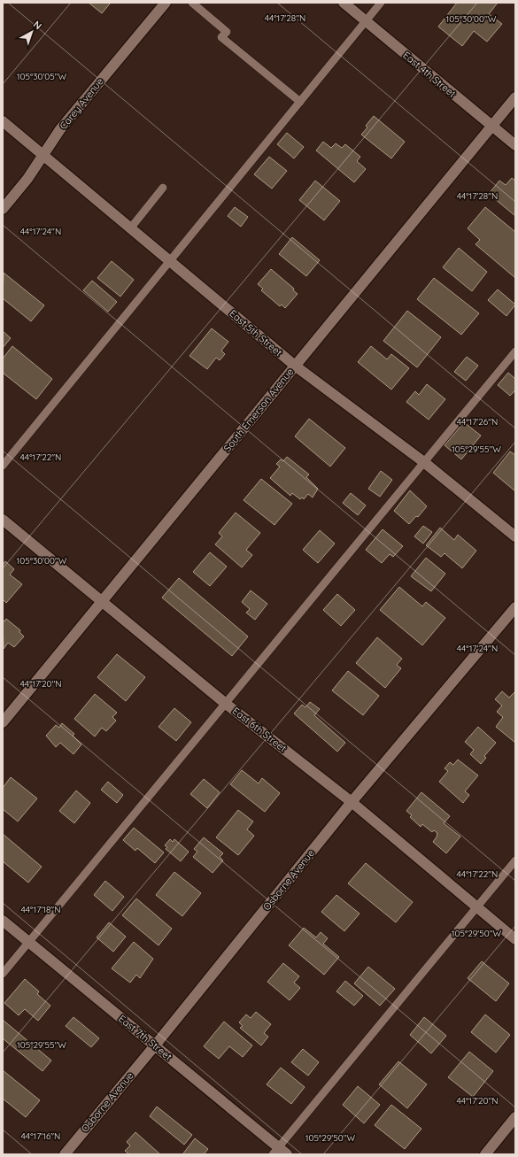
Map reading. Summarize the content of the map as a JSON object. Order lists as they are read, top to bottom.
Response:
{
  "streets": {
    "street": [
      "East 4th Street",
      "Carey Avenue",
      "East 5th Street",
      "South Emerson Avenue",
      "East 6th Street",
      "Osborne Avenue",
      "East 7th Street"
    ]
  },
  "crossings": [
    ["East 4th Street", "South Emerson Avenue"],
    ["Carey Avenue", "East 5th Street"],
    ["East 5th Street", "South Emerson Avenue"],
    ["South Emerson Avenue", "East 6th Street"],
    ["East 6th Street", "Osborne Avenue"],
    ["Osborne Avenue", "East 7th Street"]
  ],
  "north": "top right",
  "coordinates": [
    "44°17'28\"N",
    "105°30'00\"W",
    "105°30'05\"W",
    "44°17'24\"N",
    "44°17'26\"N",
    "105°29'55\"W",
    "44°17'22\"N",
    "44°17'20\"N",
    "44°17'18\"N",
    "105°29'50\"W",
    "44°17'16\"N"
  ]
}
